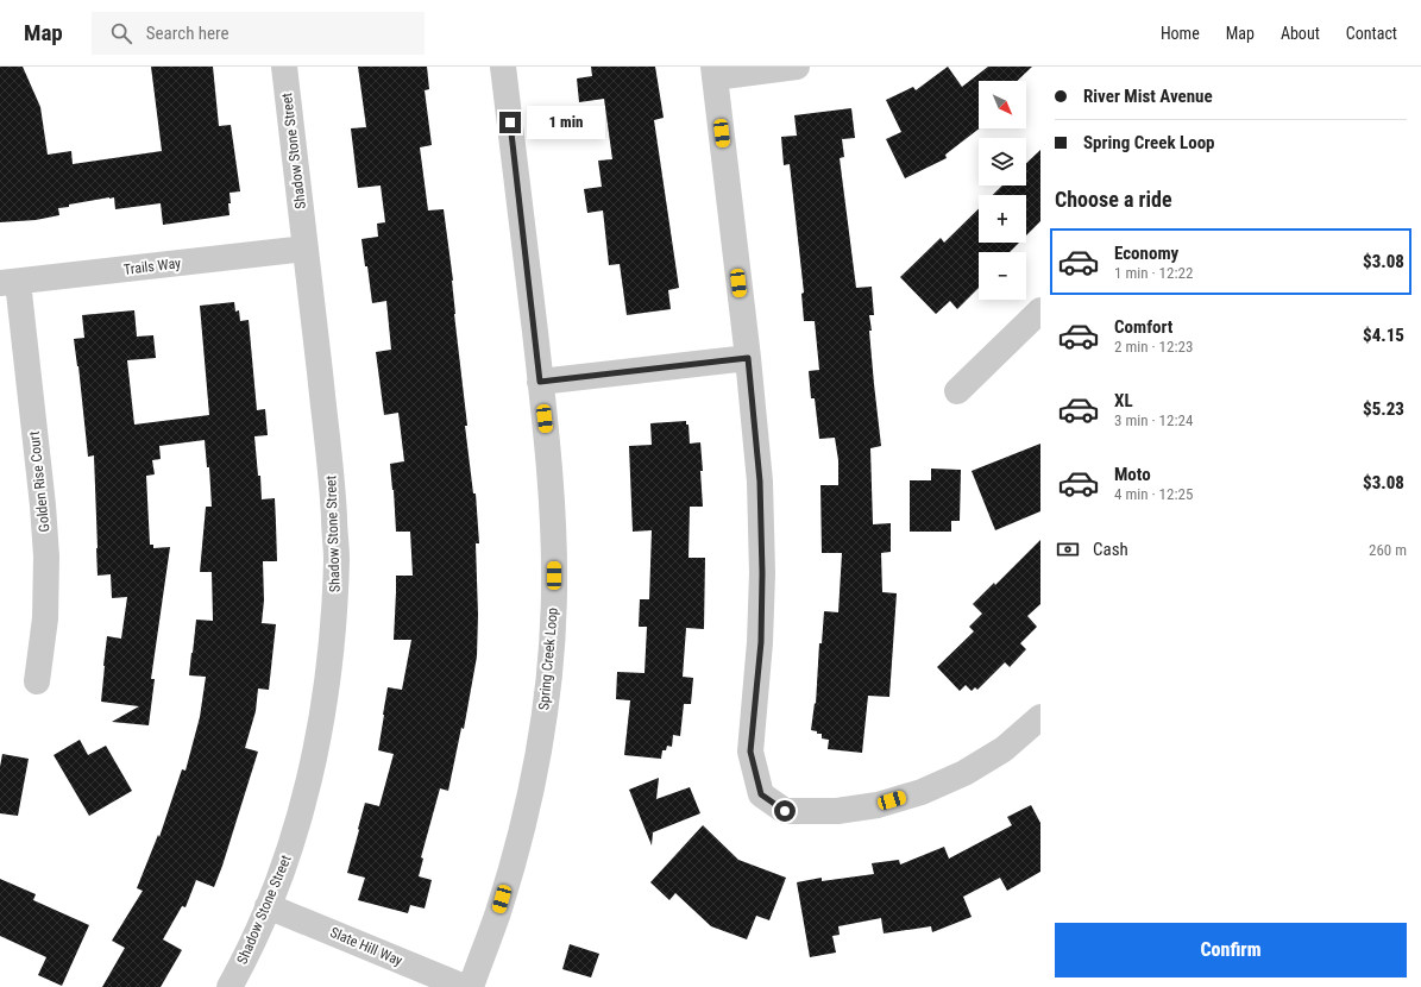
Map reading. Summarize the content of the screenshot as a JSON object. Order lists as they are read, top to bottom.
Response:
{
  "streets": {
    "street": [
      "Shadow Stone Street",
      "Trails Way",
      "Golden Rise Court",
      "Spring Creek Loop",
      "Slate Hill Way"
    ]
  },
  "crossings": [
    ["Shadow Stone Street", "Trails Way"],
    ["Shadow Stone Street", "Slate Hill Way"],
    ["Trails Way", "Golden Rise Court"]
  ],
  "north": "bottom right",
  "page": {
    "header": "Map",
    "search": "Search here",
    "nav": [
      "Home",
      "Map",
      "About",
      "Contact"
    ],
    "banner": ["River Mist Avenue", "Spring Creek Loop"],
    "map_buttons": ["+", "−"],
    "bubble": "1 min",
    "heading": "Choose a ride",
    "list": [
      {
        "name": "Economy",
        "note": "1 min · 12:22",
        "value": "$3.08"
      },
      {
        "name": "Comfort",
        "note": "2 min · 12:23",
        "value": "$4.15"
      },
      {
        "name": "XL",
        "note": "3 min · 12:24",
        "value": "$5.23"
      },
      {
        "name": "Moto",
        "note": "4 min · 12:25",
        "value": "$3.08"
      }
    ],
    "pay": ["Cash", "260 m"],
    "buttons": "Confirm"
  }
}
